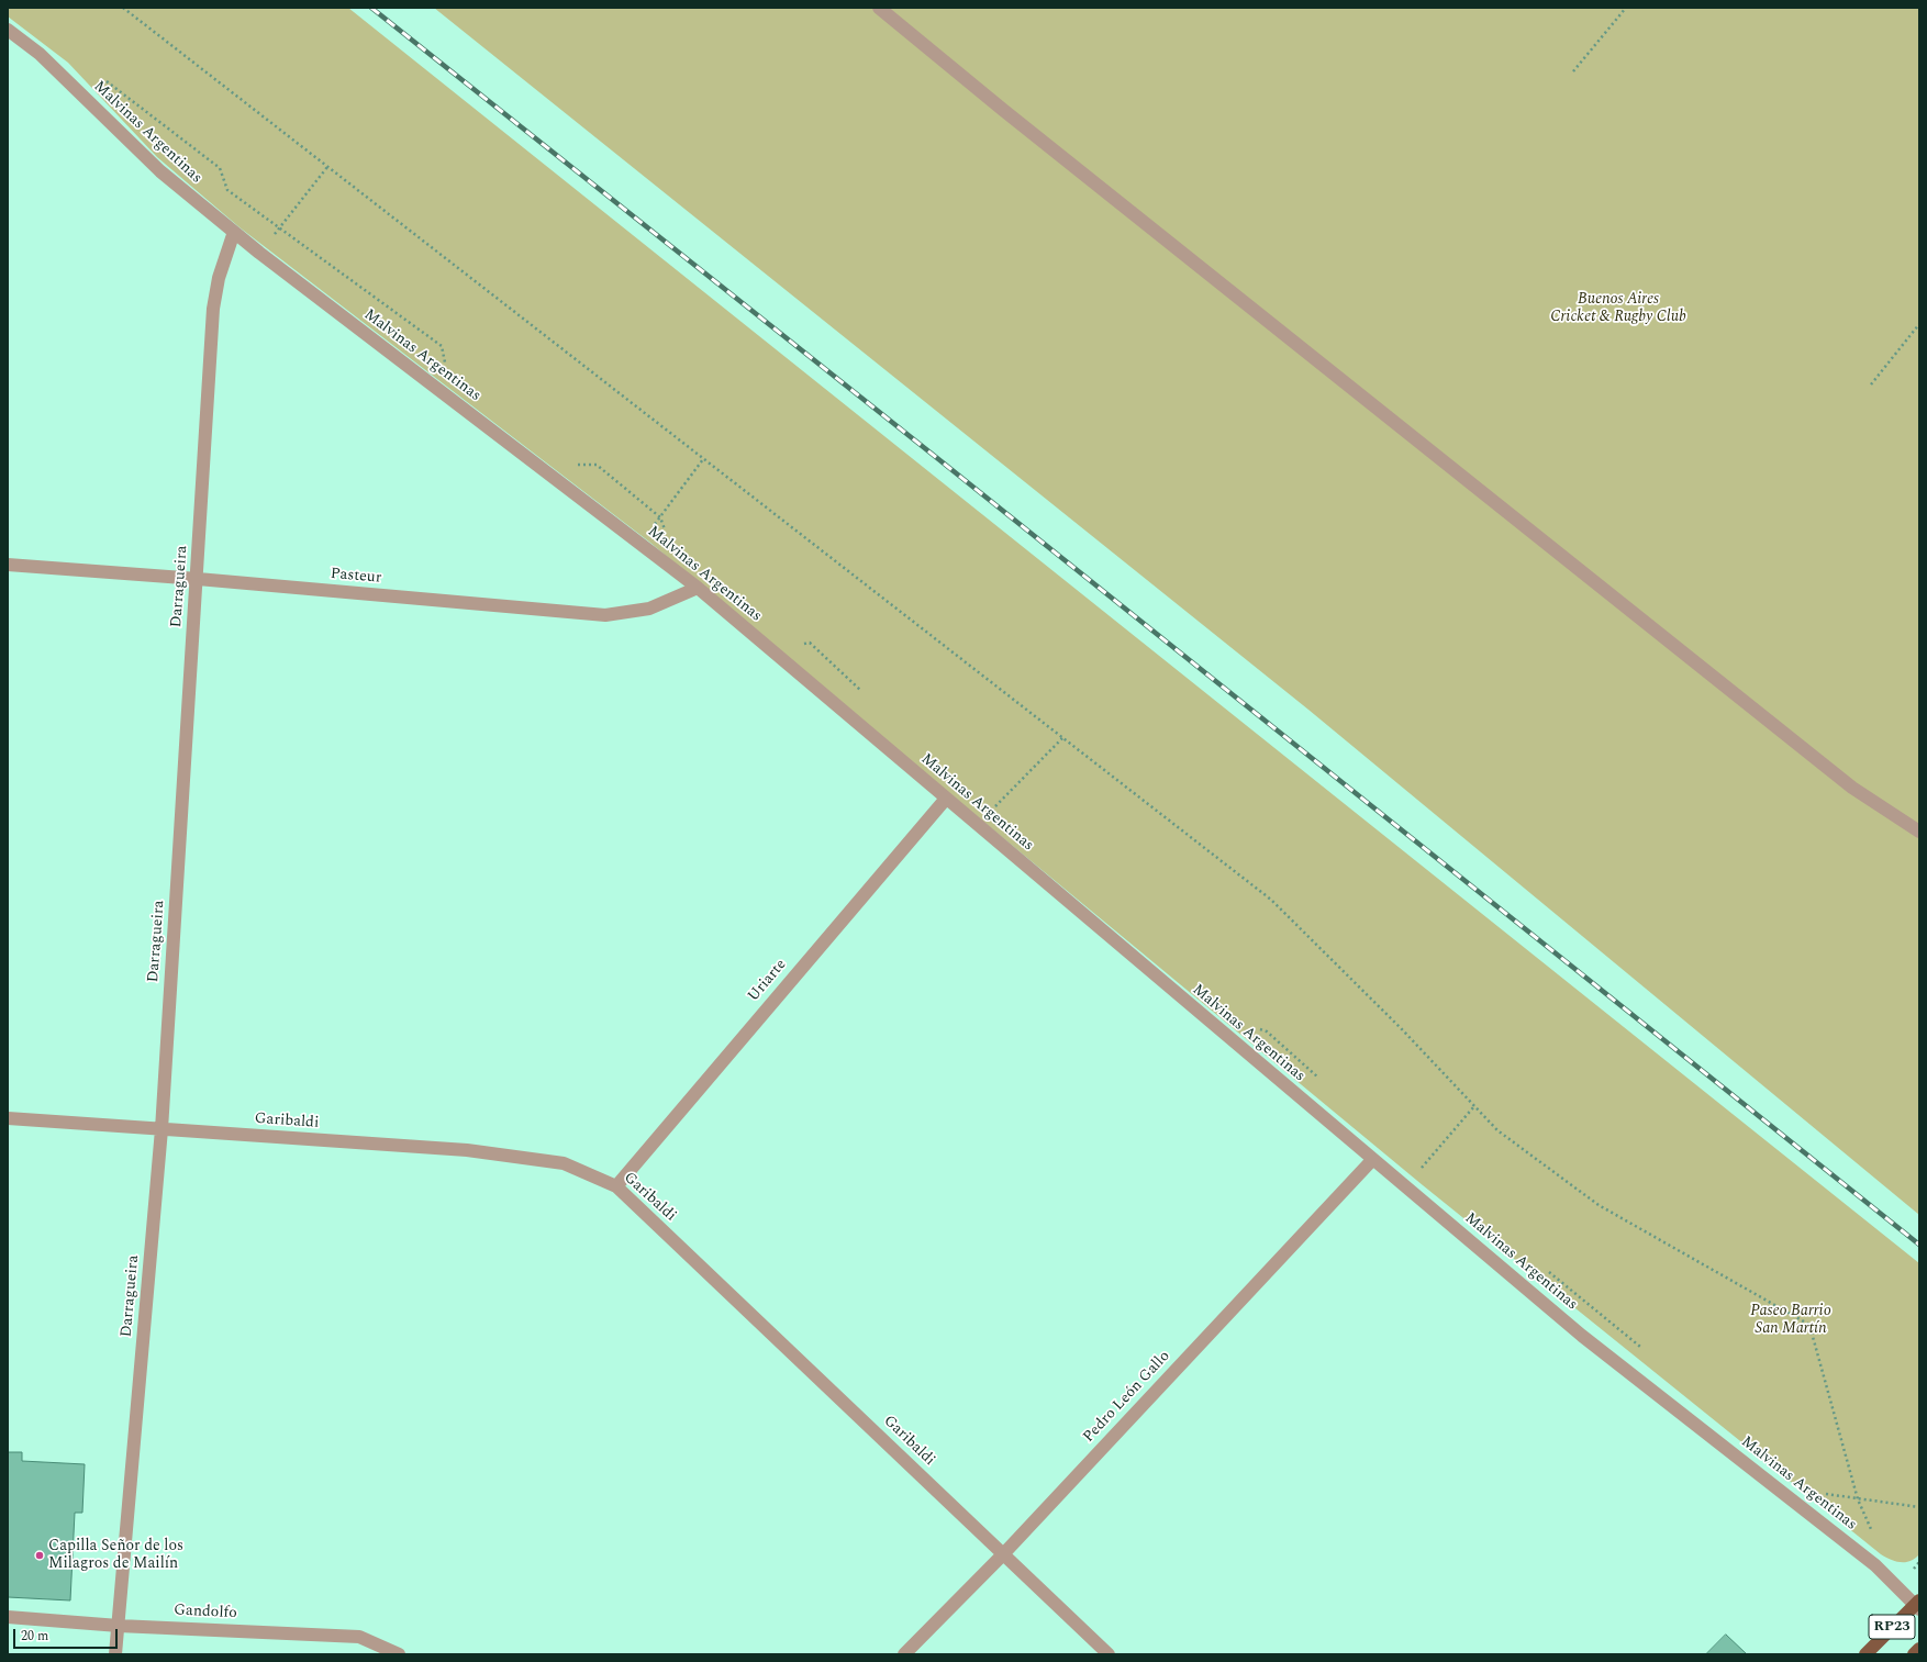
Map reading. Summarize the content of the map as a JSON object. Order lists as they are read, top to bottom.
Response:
{
  "streets": {
    "main road": ["RP23"],
    "street": [
      "Malvinas Argentinas",
      "Pasteur",
      "Darragueira",
      "Uriarte",
      "Garibaldi",
      "Pedro León Gallo",
      "Gandolfo"
    ]
  },
  "crossings": [
    ["Malvinas Argentinas", "Pasteur"],
    ["Malvinas Argentinas", "Darragueira"],
    ["Malvinas Argentinas", "Uriarte"],
    ["Malvinas Argentinas", "Pedro León Gallo"],
    ["Malvinas Argentinas", "RP23"],
    ["Pasteur", "Darragueira"],
    ["Darragueira", "Garibaldi"],
    ["Darragueira", "Gandolfo"],
    ["Uriarte", "Garibaldi"],
    ["Garibaldi", "Pedro León Gallo"]
  ],
  "parks": ["Buenos Aires Cricket & Rugby Club", "Paseo Barrio San Martín"],
  "places": ["Capilla Señor de los Milagros de Mailín"],
  "scale_bar": "20 m"
}
